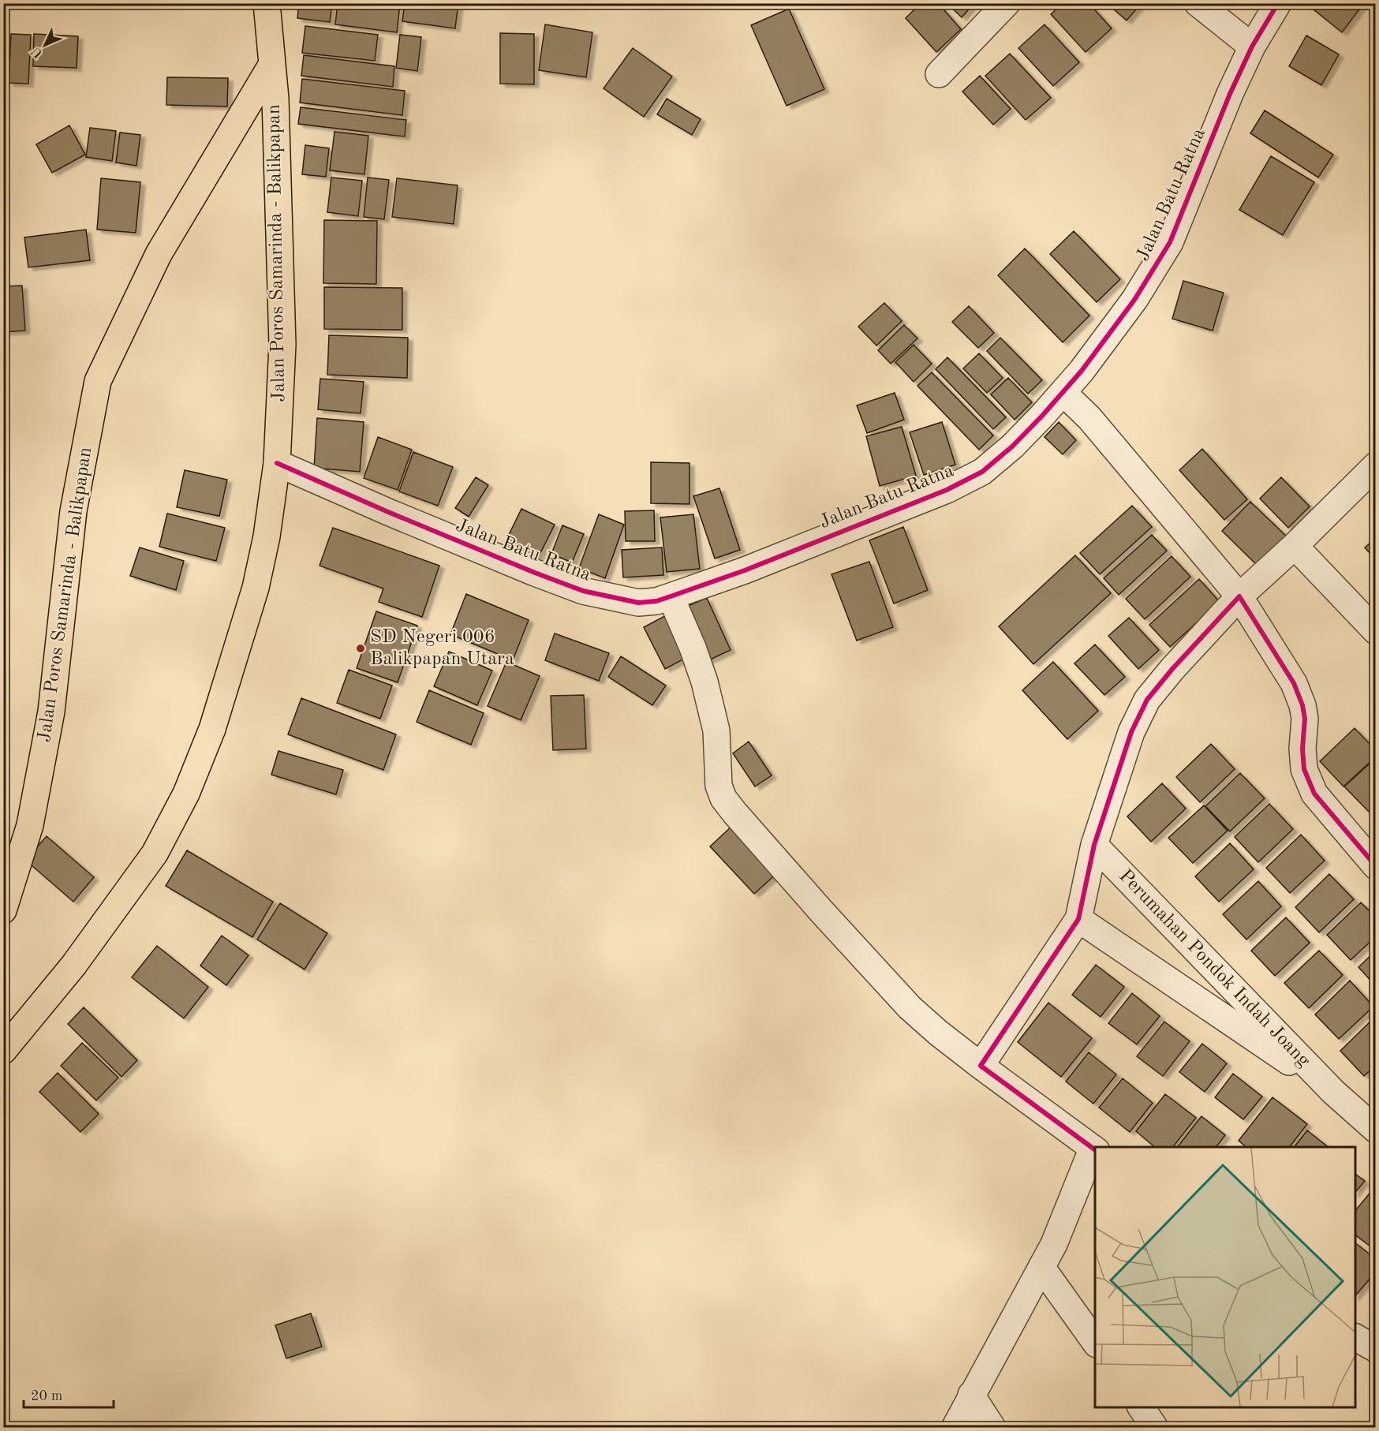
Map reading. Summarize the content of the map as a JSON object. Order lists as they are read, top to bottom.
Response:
{
  "streets": {
    "highway": ["Jalan Poros Samarinda - Balikpapan"],
    "street": ["Jalan Batu Ratna", "Perumahan Pondok Indah Joang"]
  },
  "crossings": [
    ["Jalan Batu Ratna", "Jalan Poros Samarinda - Balikpapan"]
  ],
  "places": ["SD Negeri 006 Balikpapan Utara"],
  "scale_bar": "20 m",
  "north": "bottom left"
}
